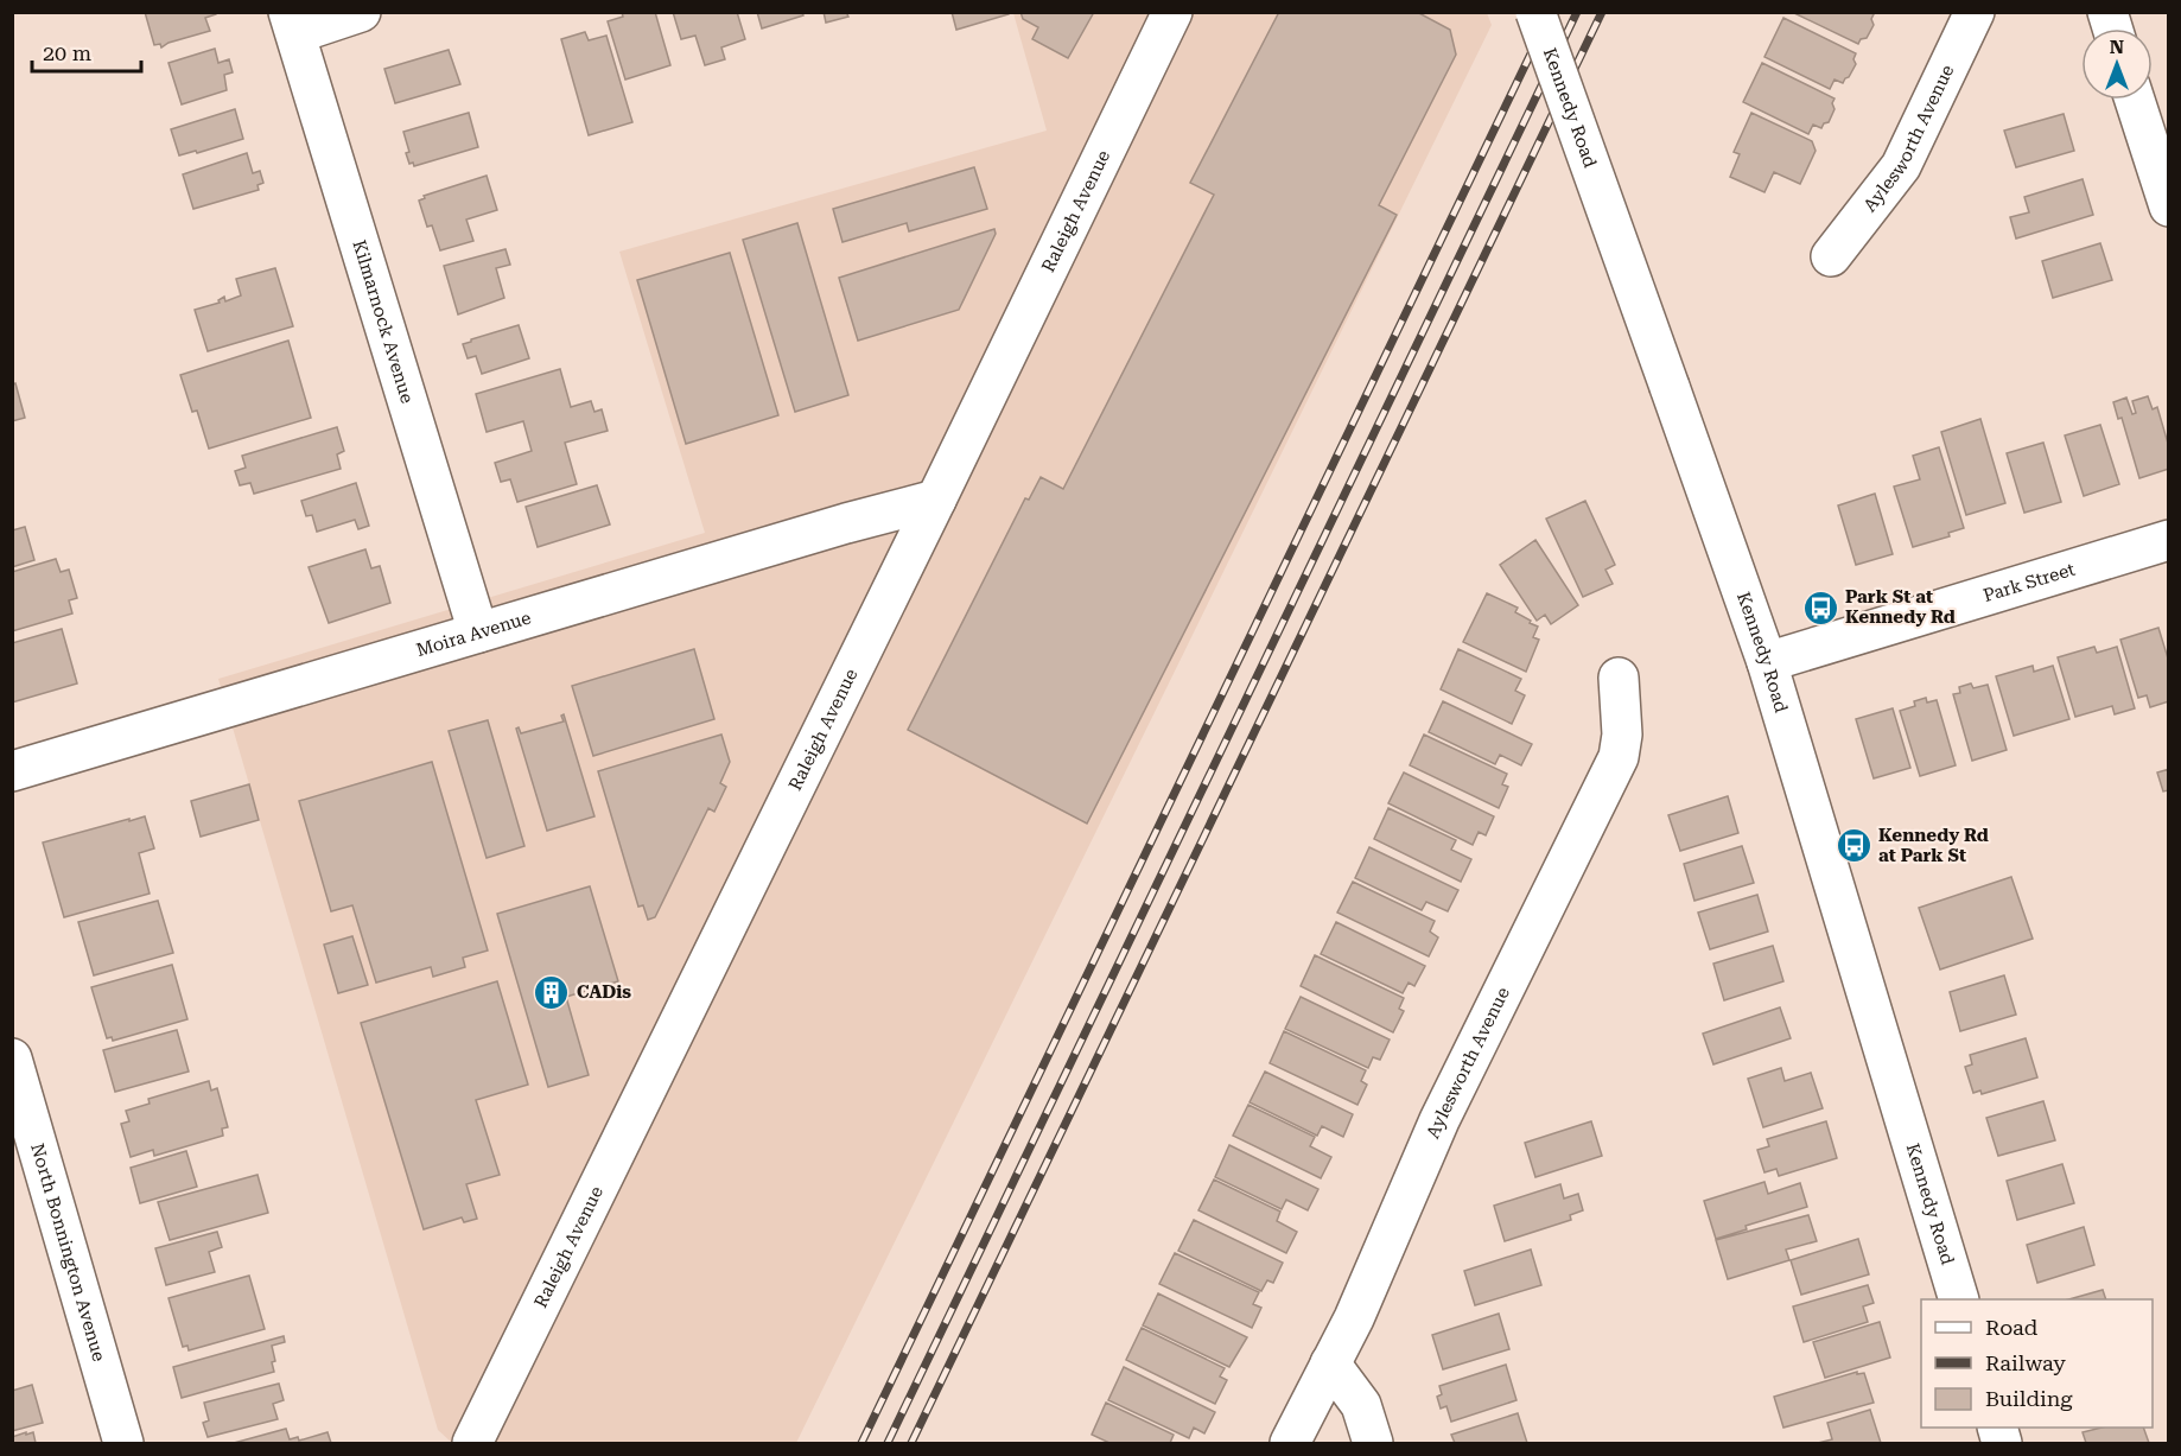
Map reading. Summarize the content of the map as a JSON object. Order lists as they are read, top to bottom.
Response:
{
  "streets": {
    "street": [
      "Kennedy Road",
      "Aylesworth Avenue",
      "Raleigh Avenue",
      "Kilmarnock Avenue",
      "Park Street",
      "Moira Avenue",
      "North Bonnington Avenue"
    ]
  },
  "crossings": [
    ["Kennedy Road", "Park Street"],
    ["Raleigh Avenue", "Moira Avenue"],
    ["Kilmarnock Avenue", "Moira Avenue"]
  ],
  "places": {
    "bus stop": ["Park St at Kennedy Rd", "Kennedy Rd at Park St"],
    "building": ["CADis"]
  },
  "legend": ["Road", "Railway", "Building"],
  "scale_bar": "20 m",
  "north": "top"
}
